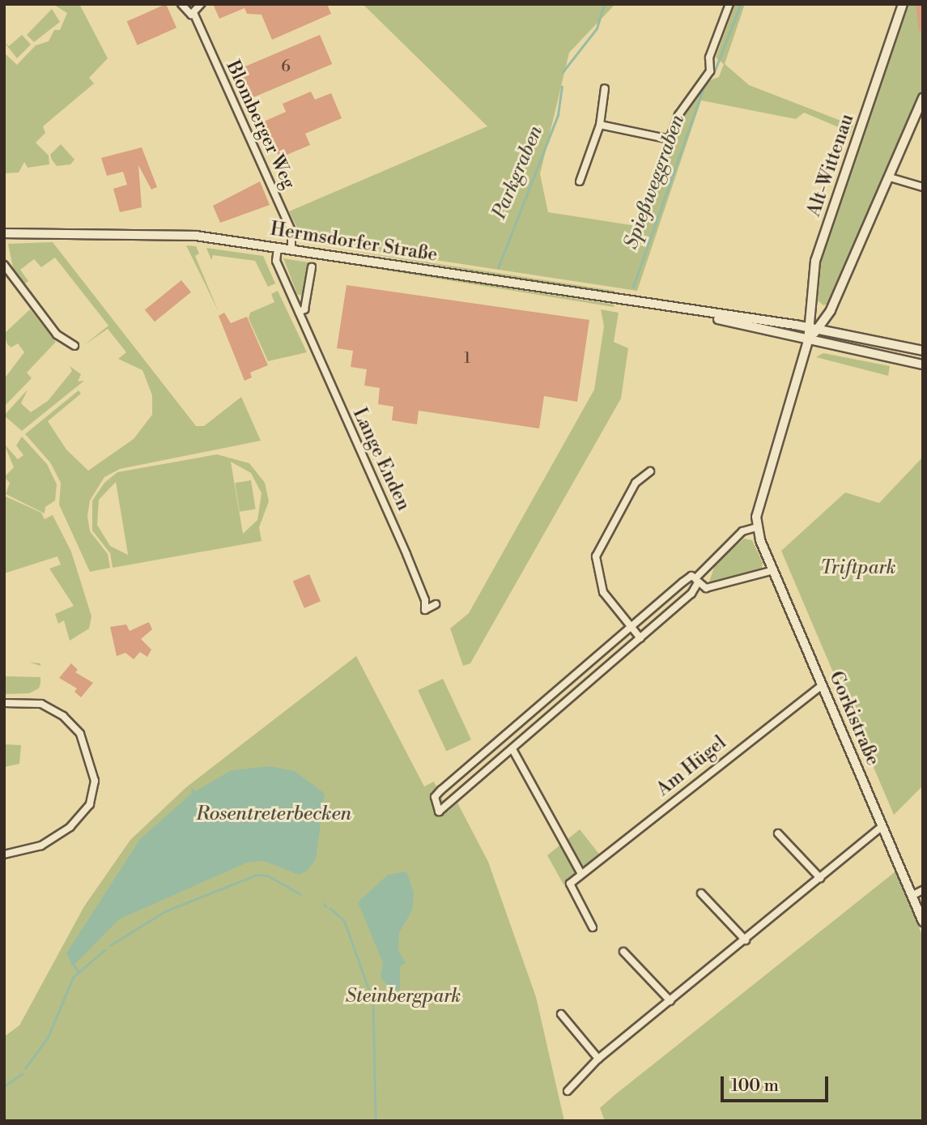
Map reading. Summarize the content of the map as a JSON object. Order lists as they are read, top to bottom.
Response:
{
  "streets": {
    "main road": ["Alt-Wittenau", "Hermsdorfer Straße", "Gorkistraße"],
    "street": ["Blomberger Weg", "Lange Enden", "Am Hügel"]
  },
  "crossings": [
    ["Blomberger Weg", "Hermsdorfer Straße"],
    ["Alt-Wittenau", "Hermsdorfer Straße"],
    ["Hermsdorfer Straße", "Lange Enden"],
    ["Gorkistraße", "Am Hügel"]
  ],
  "water": ["Parkgraben", "Spießweggraben", "Rosentreterbecken"],
  "parks": ["Triftpark", "Steinbergpark"],
  "house_numbers": ["6", "1"],
  "scale_bar": "100 m"
}
